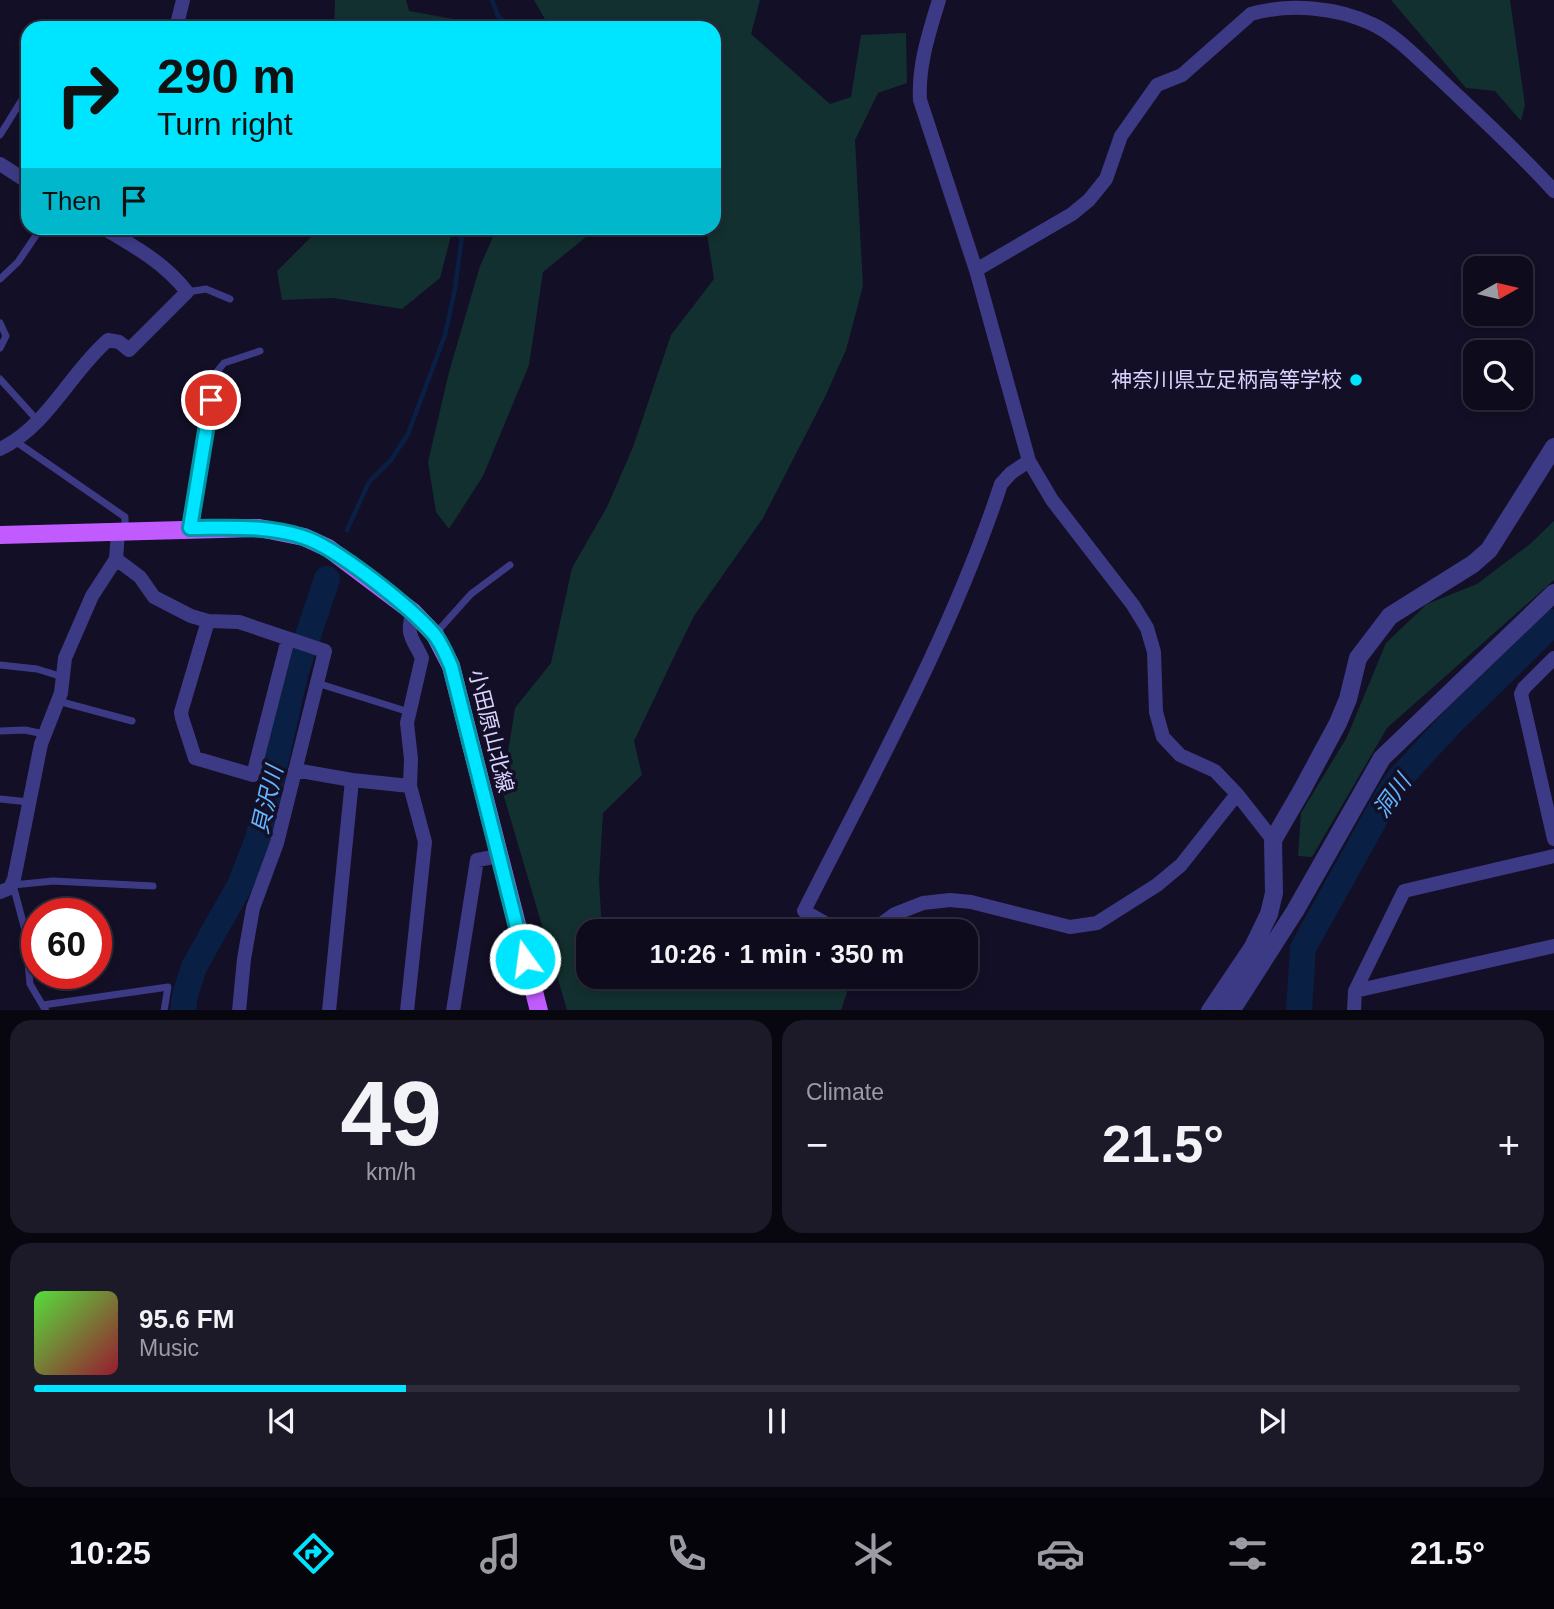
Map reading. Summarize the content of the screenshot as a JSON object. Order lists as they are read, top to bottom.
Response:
{
  "streets": {
    "main road": ["小田原山北線"]
  },
  "water": ["洞川", "貝沢川"],
  "places": ["神奈川県立足柄高等学校"],
  "north": "right",
  "page": {
    "turn": ["290 m", "Turn right"],
    "then": "Then",
    "limit": "60",
    "trip": "10:26 · 1 min · 350 m",
    "tile": [
      ["49", "km/h"],
      "Climate"
    ],
    "heat": ["−", "21.5°", "+"],
    "song": ["95.6 FM", "Music"],
    "tabs": ["10:25", "21.5°"]
  }
}
